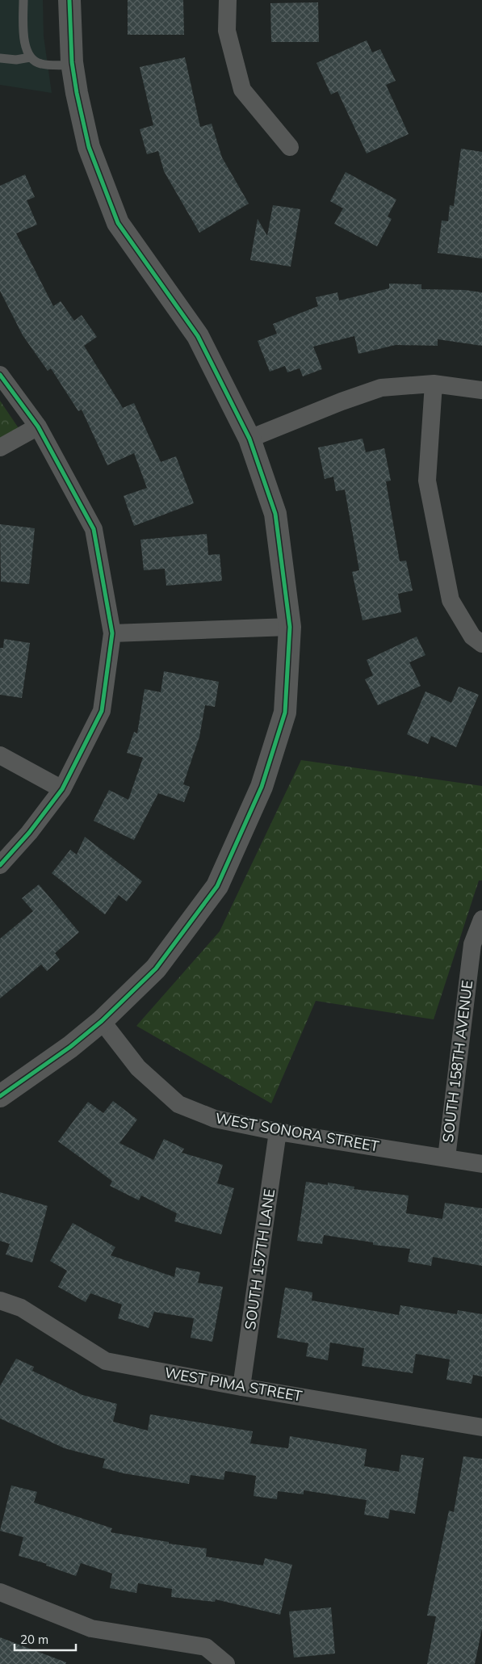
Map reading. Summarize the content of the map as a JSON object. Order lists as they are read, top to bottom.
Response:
{
  "streets": {
    "street": [
      "SOUTH 158TH AVENUE",
      "WEST SONORA STREET",
      "SOUTH 157TH LANE",
      "WEST PIMA STREET"
    ]
  },
  "crossings": [
    ["SOUTH 158TH AVENUE", "WEST SONORA STREET"],
    ["WEST SONORA STREET", "SOUTH 157TH LANE"],
    ["SOUTH 157TH LANE", "WEST PIMA STREET"]
  ],
  "scale_bar": "20 m"
}
